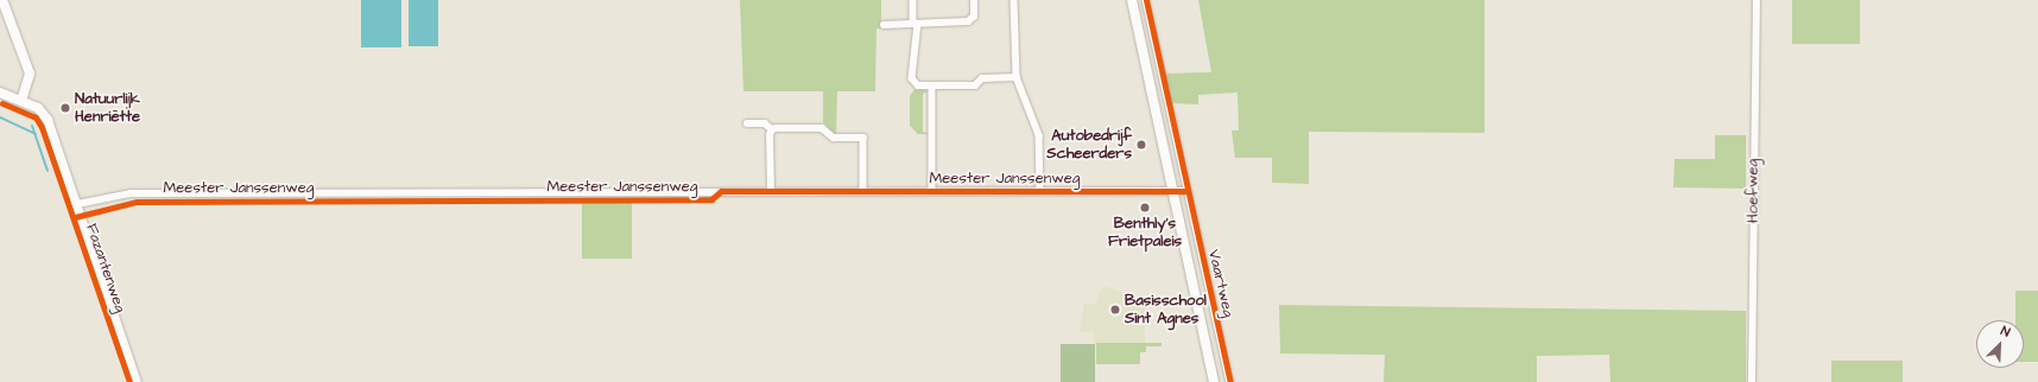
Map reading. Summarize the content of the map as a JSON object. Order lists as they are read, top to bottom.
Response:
{
  "streets": {
    "street": [
      "Meester Janssenweg",
      "Hoefweg",
      "Fazantenweg",
      "Vaartweg"
    ]
  },
  "crossings": [
    ["Meester Janssenweg", "Fazantenweg"],
    ["Meester Janssenweg", "Vaartweg"]
  ],
  "places": [
    "Natuurlijk Henriëtte",
    "Autobedrijf Scheerders",
    "Benthly's Frietpaleis",
    "Basisschool Sint Agnes"
  ],
  "north": "top right"
}
